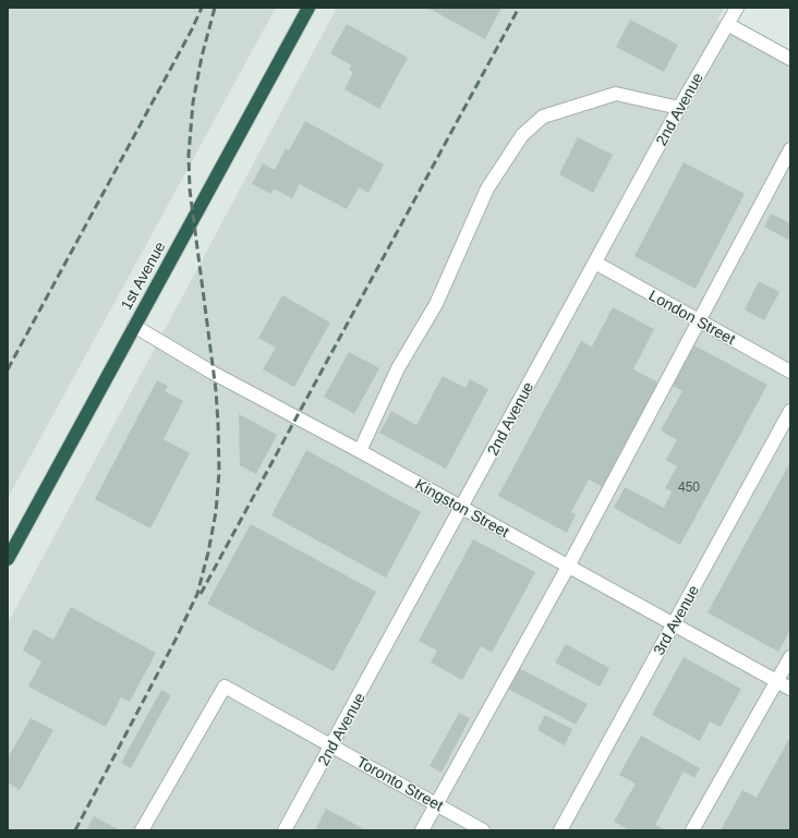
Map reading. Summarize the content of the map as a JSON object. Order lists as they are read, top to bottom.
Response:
{
  "streets": {
    "highway": ["1st Avenue"],
    "street": [
      "2nd Avenue",
      "London Street",
      "Kingston Street",
      "3rd Avenue",
      "Toronto Street"
    ]
  },
  "crossings": [
    ["2nd Avenue", "London Street"],
    ["2nd Avenue", "Kingston Street"],
    ["2nd Avenue", "Toronto Street"],
    ["1st Avenue", "Kingston Street"],
    ["Kingston Street", "3rd Avenue"]
  ],
  "house_numbers": ["450"]
}
